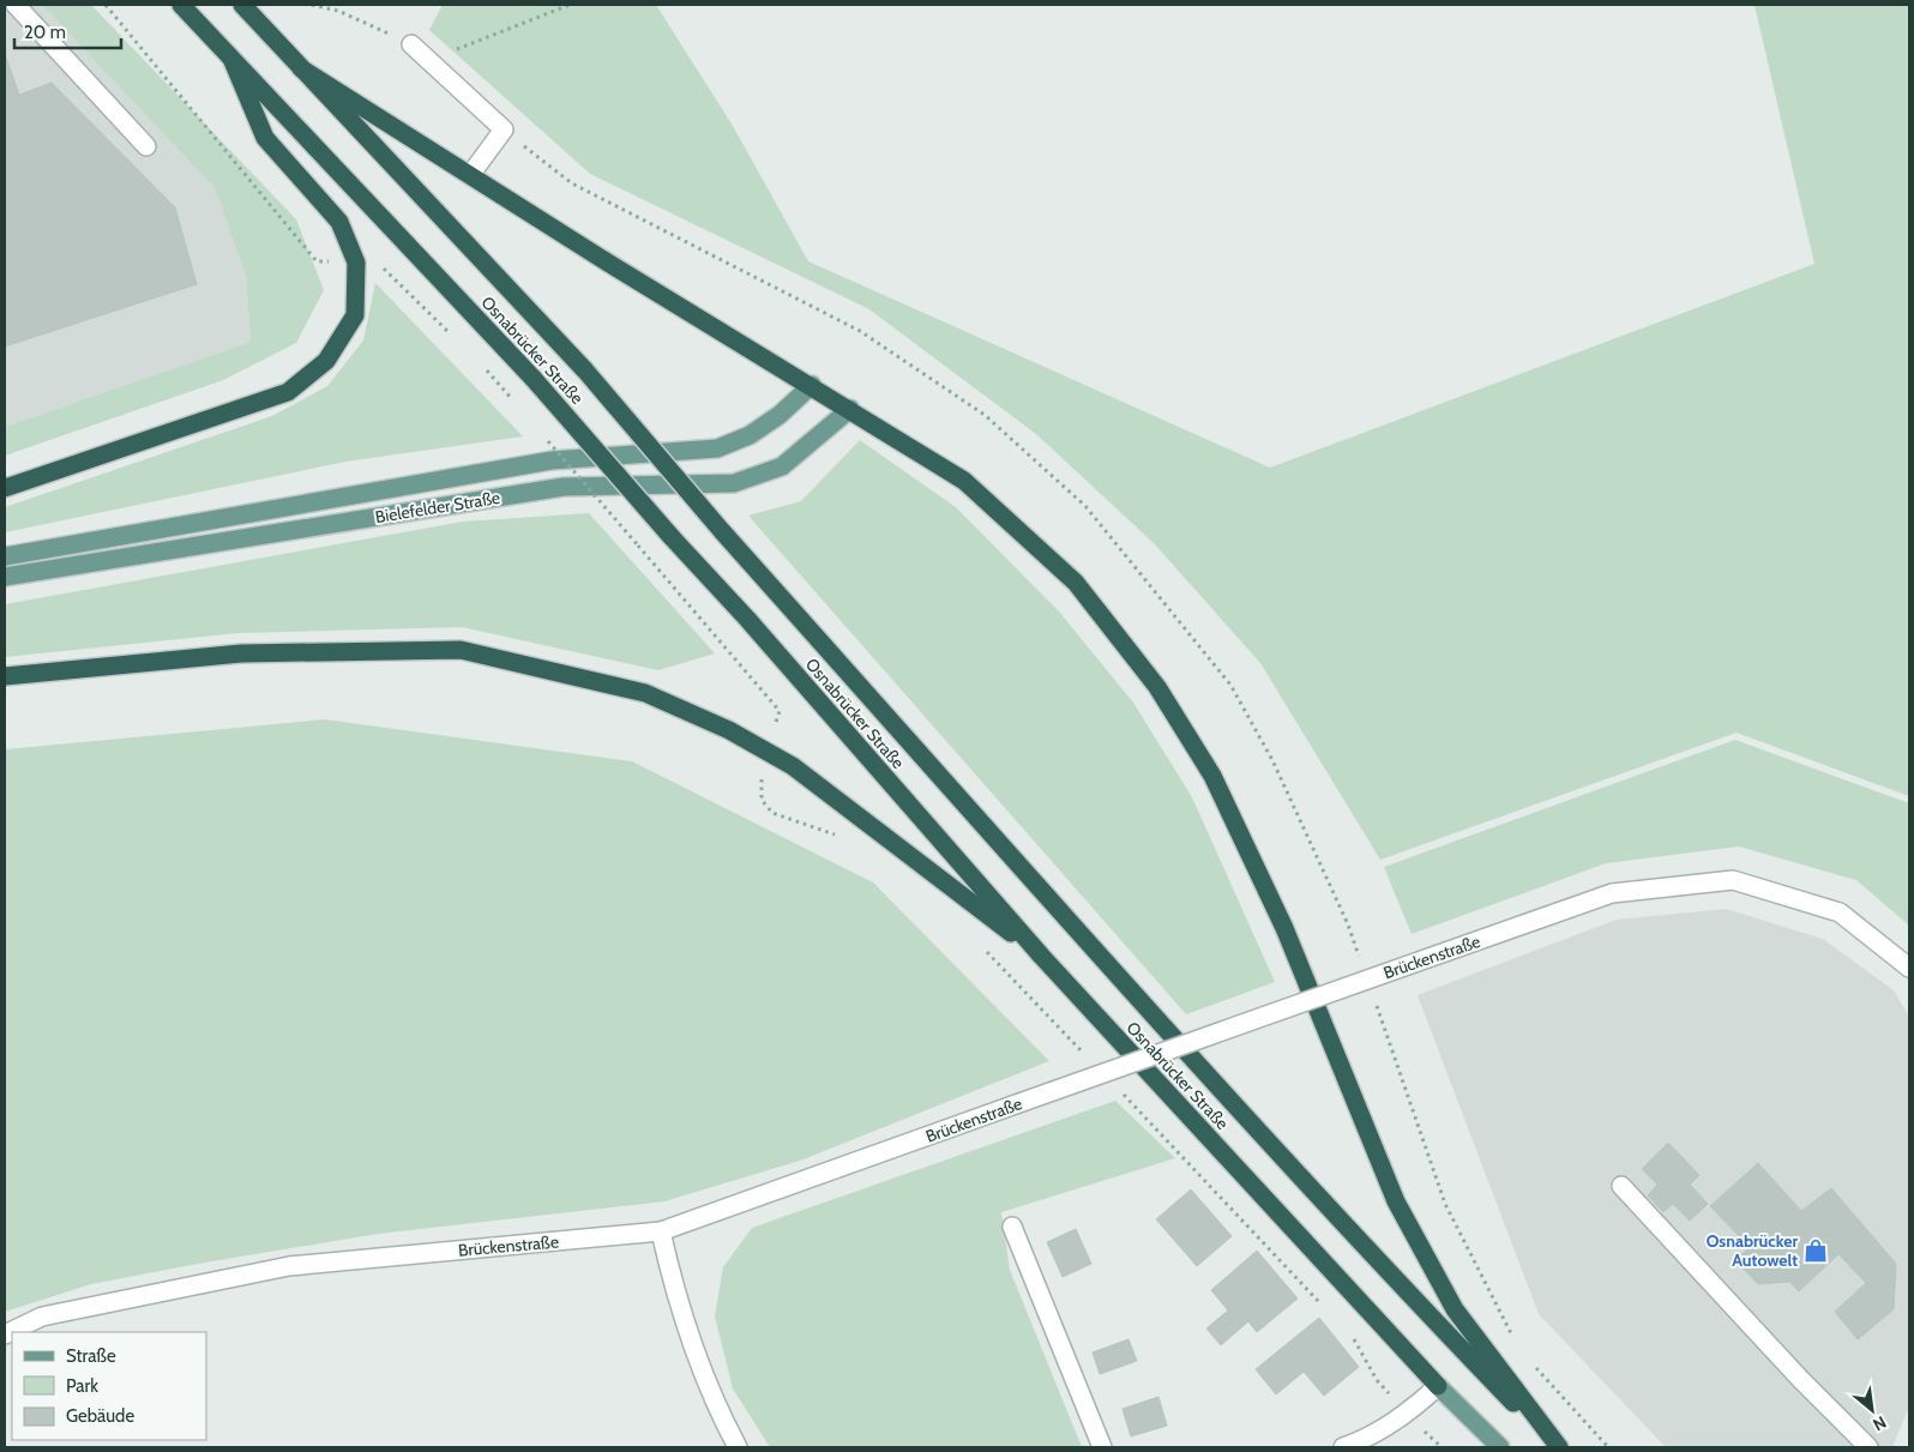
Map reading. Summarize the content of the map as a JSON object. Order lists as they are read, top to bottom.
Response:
{
  "streets": {
    "highway": ["Osnabrücker Straße"],
    "main road": ["Bielefelder Straße"],
    "street": ["Brückenstraße"]
  },
  "places": {
    "shop": ["Osnabrücker Autowelt"]
  },
  "legend": ["Straße", "Park", "Gebäude"],
  "scale_bar": "20 m",
  "north": "bottom right"
}
